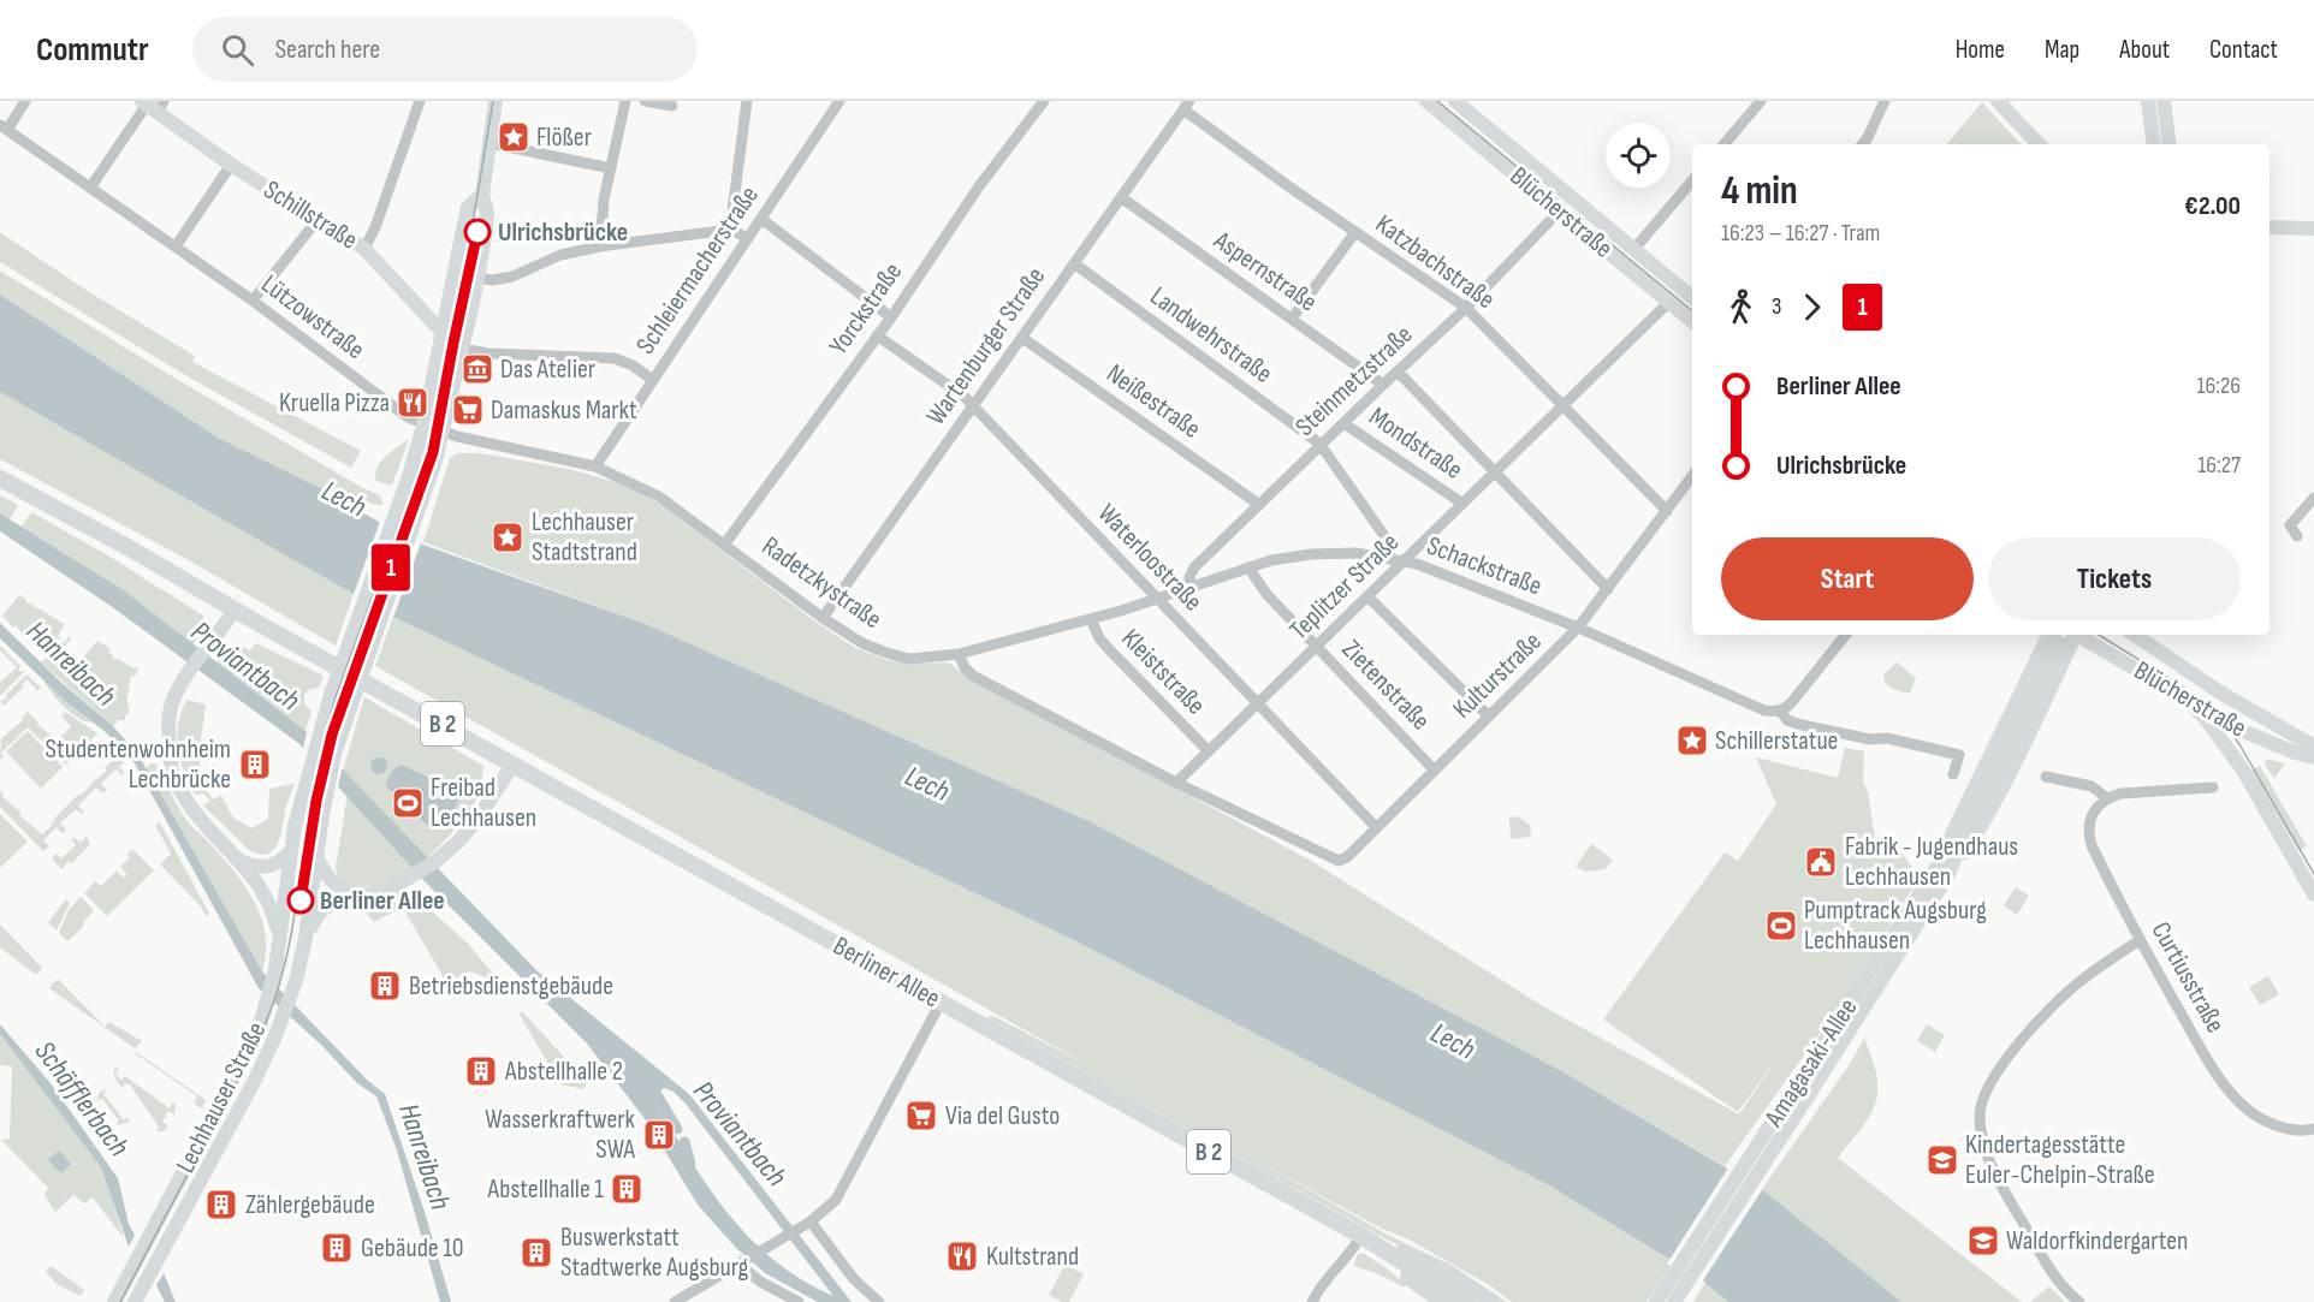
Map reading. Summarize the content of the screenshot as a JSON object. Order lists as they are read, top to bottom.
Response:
{
  "streets": {
    "main road": ["B 2", "Berliner Allee"],
    "street": [
      "Blücherstraße",
      "Schillstraße",
      "Katzbachstraße",
      "Schleiermacherstraße",
      "Aspernstraße",
      "Yorckstraße",
      "Lützowstraße",
      "Landwehrstraße",
      "Wartenburger Straße",
      "Steinmetzstraße",
      "Neißestraße",
      "Mondstraße",
      "Waterloostraße",
      "Schackstraße",
      "Radetzkystraße",
      "Teplitzer Straße",
      "Kleiststraße",
      "Kulturstraße",
      "Zietenstraße",
      "Curtiusstraße",
      "Amagasaki-Allee",
      "Lechhauser Straße"
    ]
  },
  "crossings": [
    ["Blücherstraße", "Steinmetzstraße"],
    ["Blücherstraße", "Teplitzer Straße"],
    ["Schillstraße", "Lechhauser Straße"],
    ["Katzbachstraße", "Wartenburger Straße"],
    ["Katzbachstraße", "Steinmetzstraße"],
    ["Katzbachstraße", "Teplitzer Straße"],
    ["Katzbachstraße", "Kulturstraße"],
    ["Schleiermacherstraße", "Radetzkystraße"],
    ["Aspernstraße", "Wartenburger Straße"],
    ["Aspernstraße", "Steinmetzstraße"],
    ["Yorckstraße", "Waterloostraße"],
    ["Yorckstraße", "Radetzkystraße"],
    ["Lützowstraße", "Radetzkystraße"],
    ["Lützowstraße", "Lechhauser Straße"],
    ["Landwehrstraße", "Wartenburger Straße"],
    ["Landwehrstraße", "Steinmetzstraße"],
    ["Landwehrstraße", "Schackstraße"],
    ["Wartenburger Straße", "Neißestraße"],
    ["Wartenburger Straße", "Waterloostraße"],
    ["Wartenburger Straße", "Radetzkystraße"],
    ["Steinmetzstraße", "Neißestraße"],
    ["Steinmetzstraße", "Mondstraße"],
    ["Steinmetzstraße", "Schackstraße"],
    ["Mondstraße", "Teplitzer Straße"],
    ["Waterloostraße", "Schackstraße"],
    ["Waterloostraße", "Teplitzer Straße"],
    ["Waterloostraße", "Kulturstraße"],
    ["Schackstraße", "Radetzkystraße"],
    ["Schackstraße", "Teplitzer Straße"],
    ["Schackstraße", "Kleiststraße"],
    ["Schackstraße", "Kulturstraße"],
    ["Schackstraße", "Zietenstraße"],
    ["Radetzkystraße", "Lechhauser Straße"],
    ["Teplitzer Straße", "Kleiststraße"],
    ["Teplitzer Straße", "Kulturstraße"],
    ["Teplitzer Straße", "Zietenstraße"],
    ["Kulturstraße", "Zietenstraße"]
  ],
  "water": [
    "Lech",
    "Hanreibach",
    "Proviantbach",
    "Schäfflerbach"
  ],
  "places": {
    "place": ["Flößer", "Lechhauser Stadtstrand", "Schillerstatue"],
    "other": ["Ulrichsbrücke", "Berliner Allee"],
    "museum": ["Das Atelier"],
    "restaurant": ["Kruella Pizza", "Kultstrand"],
    "supermarket": ["Damaskus Markt", "Via del Gusto"],
    "building": [
      "Studentenwohnheim Lechbrücke",
      "Betriebsdienstgebäude",
      "Abstellhalle 2",
      "Wasserkraftwerk SWA",
      "Abstellhalle 1",
      "Zählergebäude",
      "Gebäude 10",
      "Buswerkstatt Stadtwerke Augsburg"
    ],
    "sports": ["Freibad Lechhausen", "Pumptrack Augsburg Lechhausen"],
    "public building": ["Fabrik - Jugendhaus Lechhausen"],
    "school or university": ["Kindertagesstätte Euler-Chelpin-Straße", "Waldorfkindergarten"]
  },
  "lines": ["tram line 1"],
  "page": {
    "header": "Commutr",
    "search": "Search here",
    "nav": [
      "Home",
      "Map",
      "About",
      "Contact"
    ],
    "on_map": "1",
    "heading": ["4 min", "16:23 – 16:27 · Tram", "€2.00"],
    "legs": ["3", "1"],
    "list": [
      {
        "name": "Berliner Allee",
        "value": "16:26"
      },
      {
        "name": "Ulrichsbrücke",
        "value": "16:27"
      }
    ],
    "buttons": ["Start", "Tickets"]
  }
}
